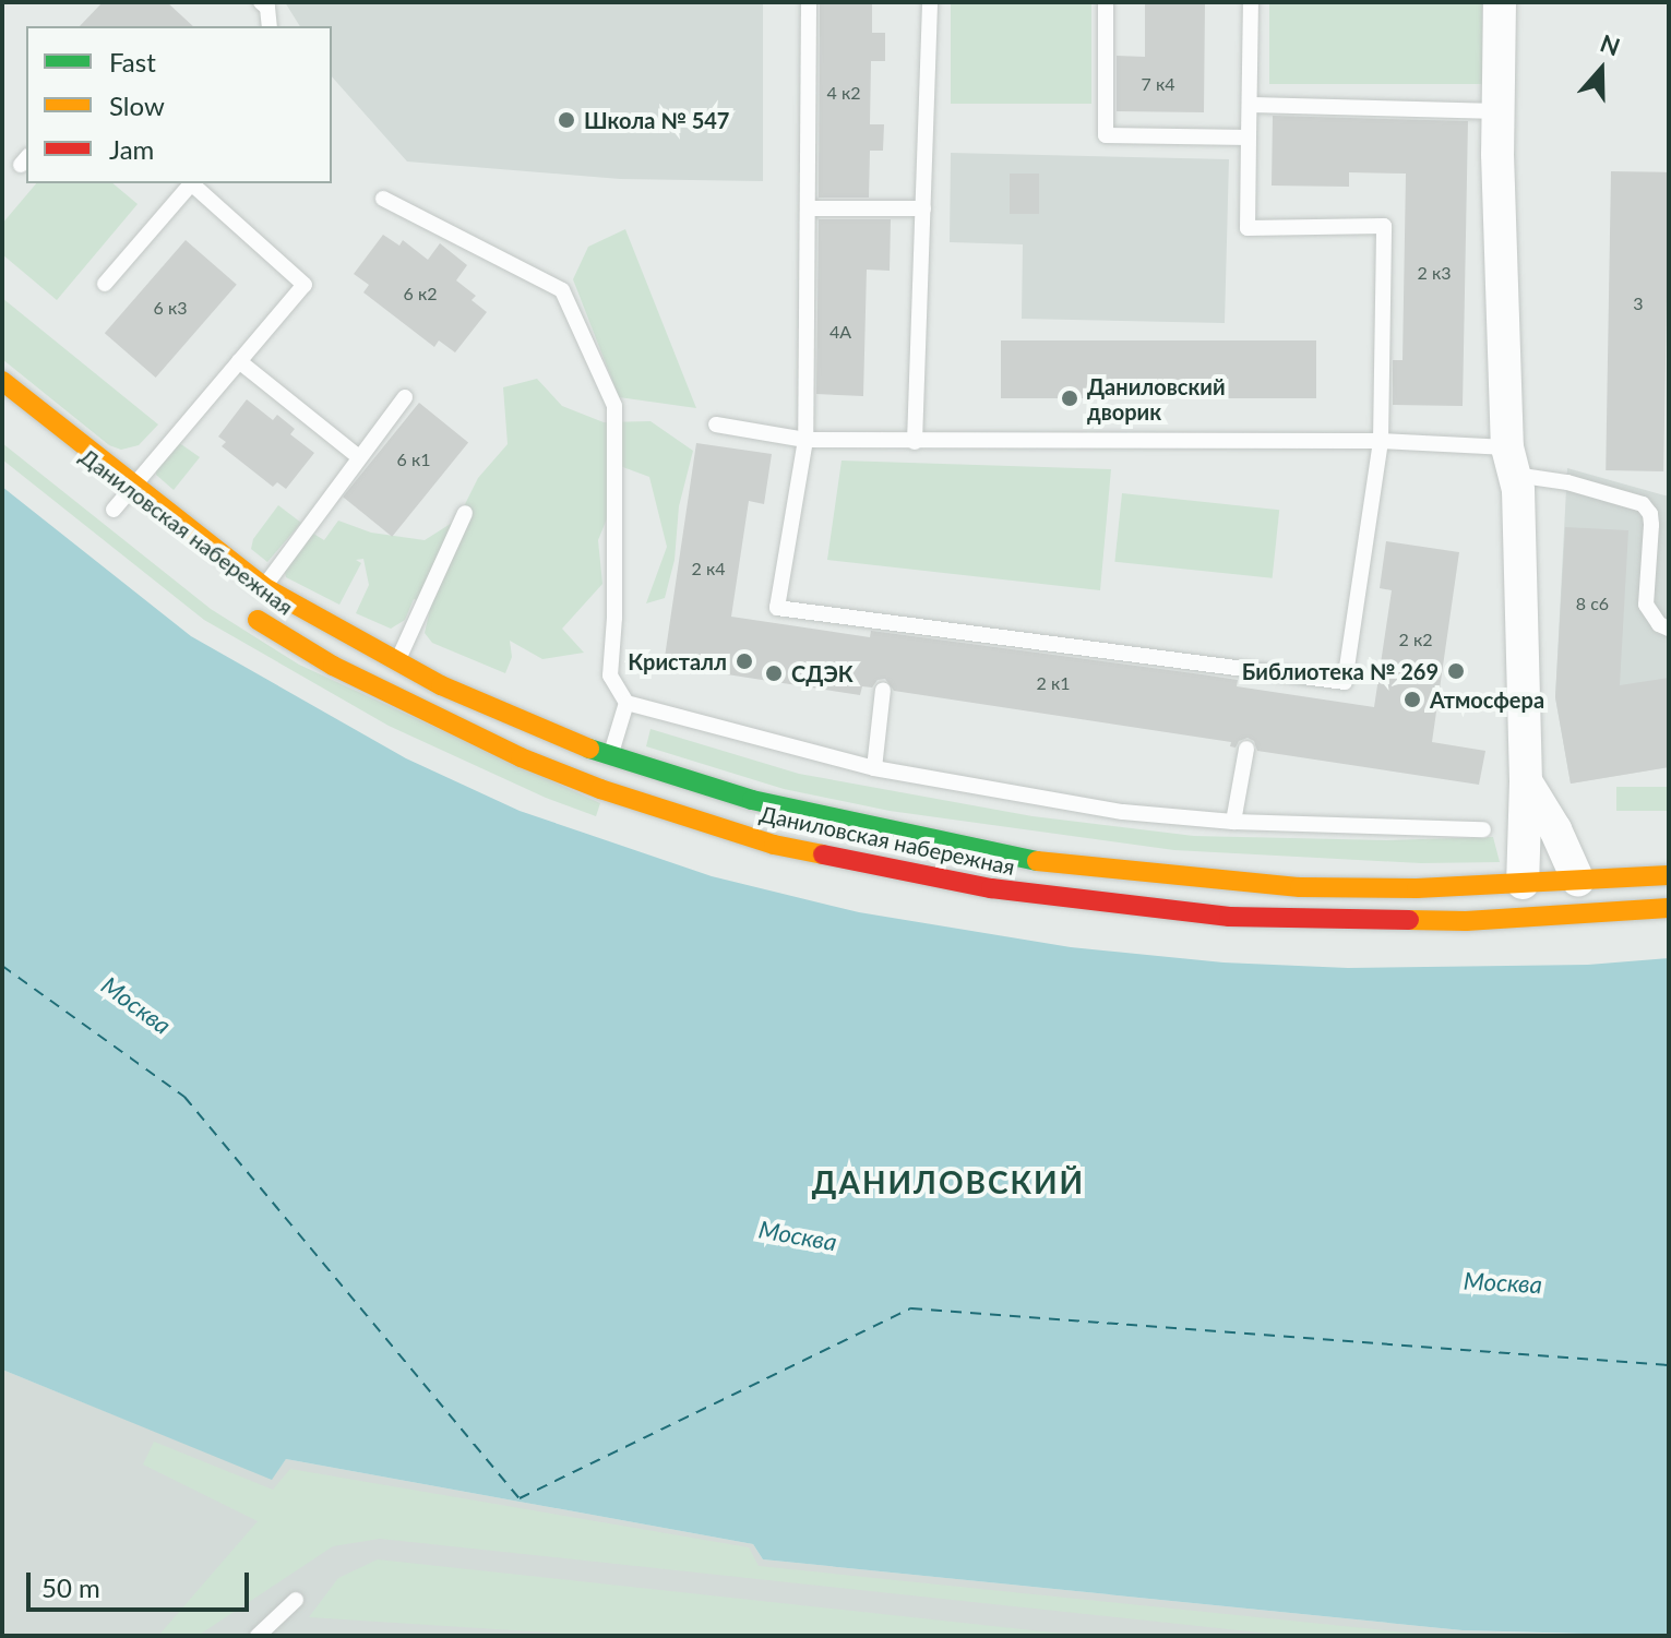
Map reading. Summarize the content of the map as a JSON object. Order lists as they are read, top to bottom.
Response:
{
  "streets": {
    "main road": ["Даниловская набережная"]
  },
  "districts": ["ДАНИЛОВСКИЙ"],
  "water": ["Москва"],
  "places": [
    "Школа № 547",
    "Даниловский дворик",
    "Кристалл",
    "Библиотека № 269",
    "СДЭК",
    "Атмосфера"
  ],
  "house_numbers": [
    "7 к4",
    "4 к2",
    "2 к3",
    "6 к2",
    "3",
    "6 к3",
    "4А",
    "6 к1",
    "2 к4",
    "8 с6",
    "2 к2",
    "2 к1"
  ],
  "legend": ["Fast", "Slow", "Jam"],
  "scale_bar": "50 m",
  "north": "top"
}
